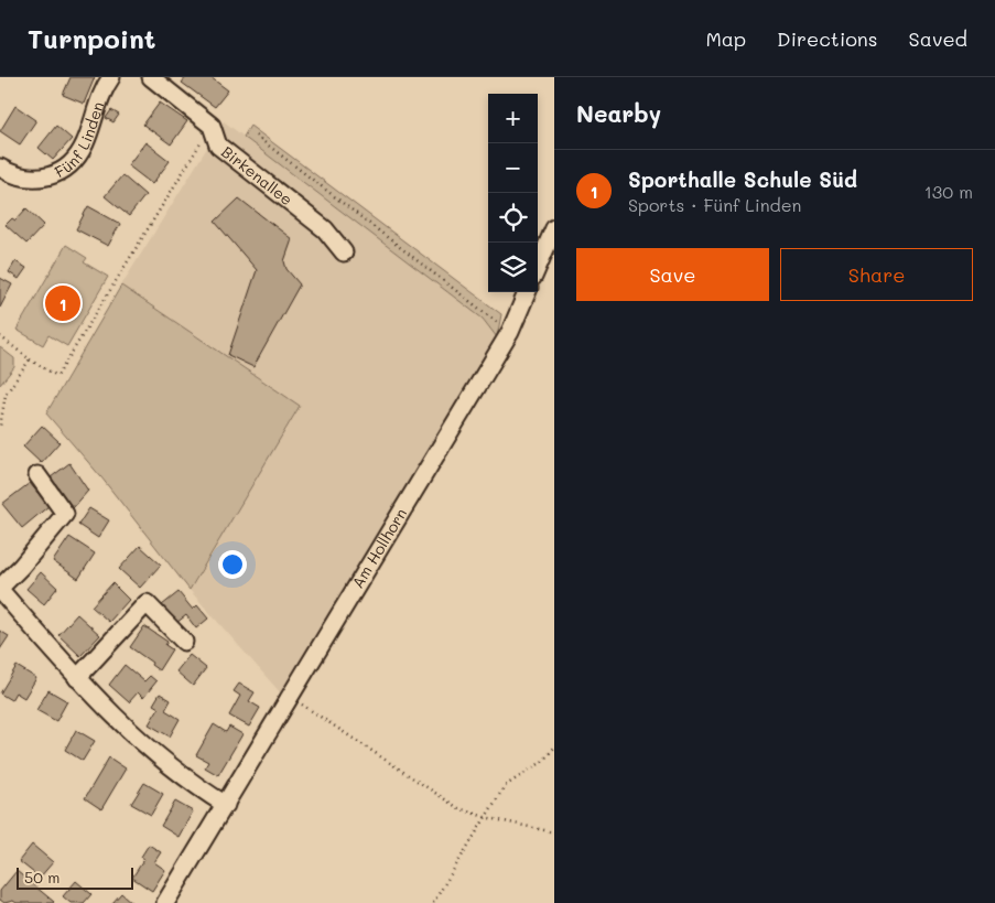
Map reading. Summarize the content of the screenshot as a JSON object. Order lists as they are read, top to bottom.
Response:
{
  "streets": {
    "street": ["Fünf Linden", "Birkenallee", "Am Hollhorn"]
  },
  "scale_bar": "50 m",
  "page": {
    "header": "Turnpoint",
    "nav": ["Map", "Directions", "Saved"],
    "heading": "Nearby",
    "map_buttons": ["+", "−"],
    "list": [
      {
        "mark": "1",
        "name": "Sporthalle Schule Süd",
        "note": "Sports · Fünf Linden",
        "value": "130 m"
      }
    ],
    "buttons": ["Save", "Share"],
    "pins": "1",
    "scale": "50 m"
  }
}
